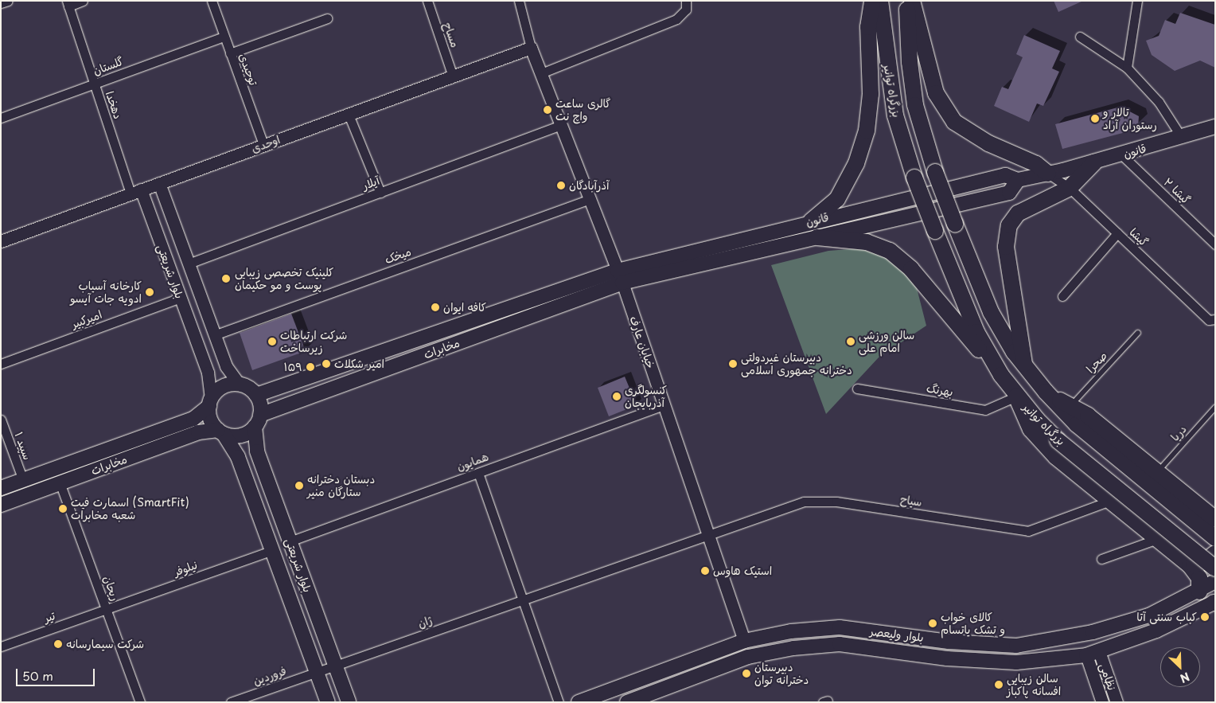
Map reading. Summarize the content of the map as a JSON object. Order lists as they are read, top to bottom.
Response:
{
  "streets": {
    "highway": ["بزرگراه توانیر"],
    "main road": [
      "قانون",
      "بلوار شریعتى",
      "مخابرات",
      "بلوار ولیعصر"
    ],
    "street": [
      "مساح",
      "گلستان",
      "توحیدی",
      "دهخدا",
      "اوحدی",
      "آیلار",
      "گیشا ۲",
      "گیشا",
      "میخک",
      "امیرکبیر",
      "خیابان عارف",
      "بهرنگ",
      "سپید ۱",
      "همایون",
      "سیاح",
      "نیلوفر",
      "ریحان",
      "تیر",
      "ژان",
      "فروردین",
      "نظامی"
    ],
    "lane": ["صحرا", "دریا"]
  },
  "crossings": [
    ["مساح", "اوحدی"],
    ["گلستان", "توحیدی"],
    ["گلستان", "دهخدا"],
    ["توحیدی", "اوحدی"],
    ["بزرگراه توانیر", "بهرنگ"],
    ["دهخدا", "اوحدی"],
    ["دهخدا", "بلوار شریعتى"],
    ["اوحدی", "بلوار شریعتى"],
    ["اوحدی", "خیابان عارف"],
    ["قانون", "گیشا ۲"],
    ["قانون", "گیشا"],
    ["قانون", "خیابان عارف"],
    ["قانون", "مخابرات"],
    ["آیلار", "بلوار شریعتى"],
    ["آیلار", "خیابان عارف"],
    ["میخک", "بلوار شریعتى"],
    ["میخک", "خیابان عارف"],
    ["بلوار شریعتى", "امیرکبیر"],
    ["بلوار شریعتى", "مخابرات"],
    ["بلوار شریعتى", "همایون"],
    ["بلوار شریعتى", "نیلوفر"],
    ["بلوار شریعتى", "ژان"],
    ["بلوار شریعتى", "فروردین"],
    ["خیابان عارف", "مخابرات"],
    ["خیابان عارف", "همایون"],
    ["خیابان عارف", "سیاح"],
    ["خیابان عارف", "ژان"],
    ["خیابان عارف", "بلوار ولیعصر"],
    ["مخابرات", "سپید ۱"],
    ["مخابرات", "ریحان"],
    ["سیاح", "ژان"],
    ["نیلوفر", "ریحان"],
    ["نیلوفر", "تیر"],
    ["ریحان", "تیر"],
    ["ژان", "فروردین"],
    ["بلوار ولیعصر", "نظامی"]
  ],
  "places": [
    "گالری ساعت واچ نت",
    "تالار و رستوران آراد",
    "آذرآبادگان",
    "کلینیک تخصصی زیبایی پوست و مو حکیمان",
    "کارخانه آسیاب ادویه جات آیسو",
    "کافه ایوان",
    "شرکت ارتباطات زیرساخت",
    "سالن ورزشی امام علی",
    "امیر شکلات",
    "دبیرستان غیردولتی دخترانه جمهوری اسلامی",
    "۱۵۹",
    "کنسولگری آذربایجان",
    "دبستان دخترانه ستارگان منیر",
    "اسمارت فیت (SmartFit) شعبه مخابرات",
    "استیک هاوس",
    "کباب سنتی آتا",
    "کالای خواب و تشک یاتسام",
    "شرکت سیمارسانه",
    "دبیرستان دخترانه توان",
    "سالن زیبایی افسانه پاکباز"
  ],
  "scale_bar": "50 m",
  "north": "bottom right"
}
